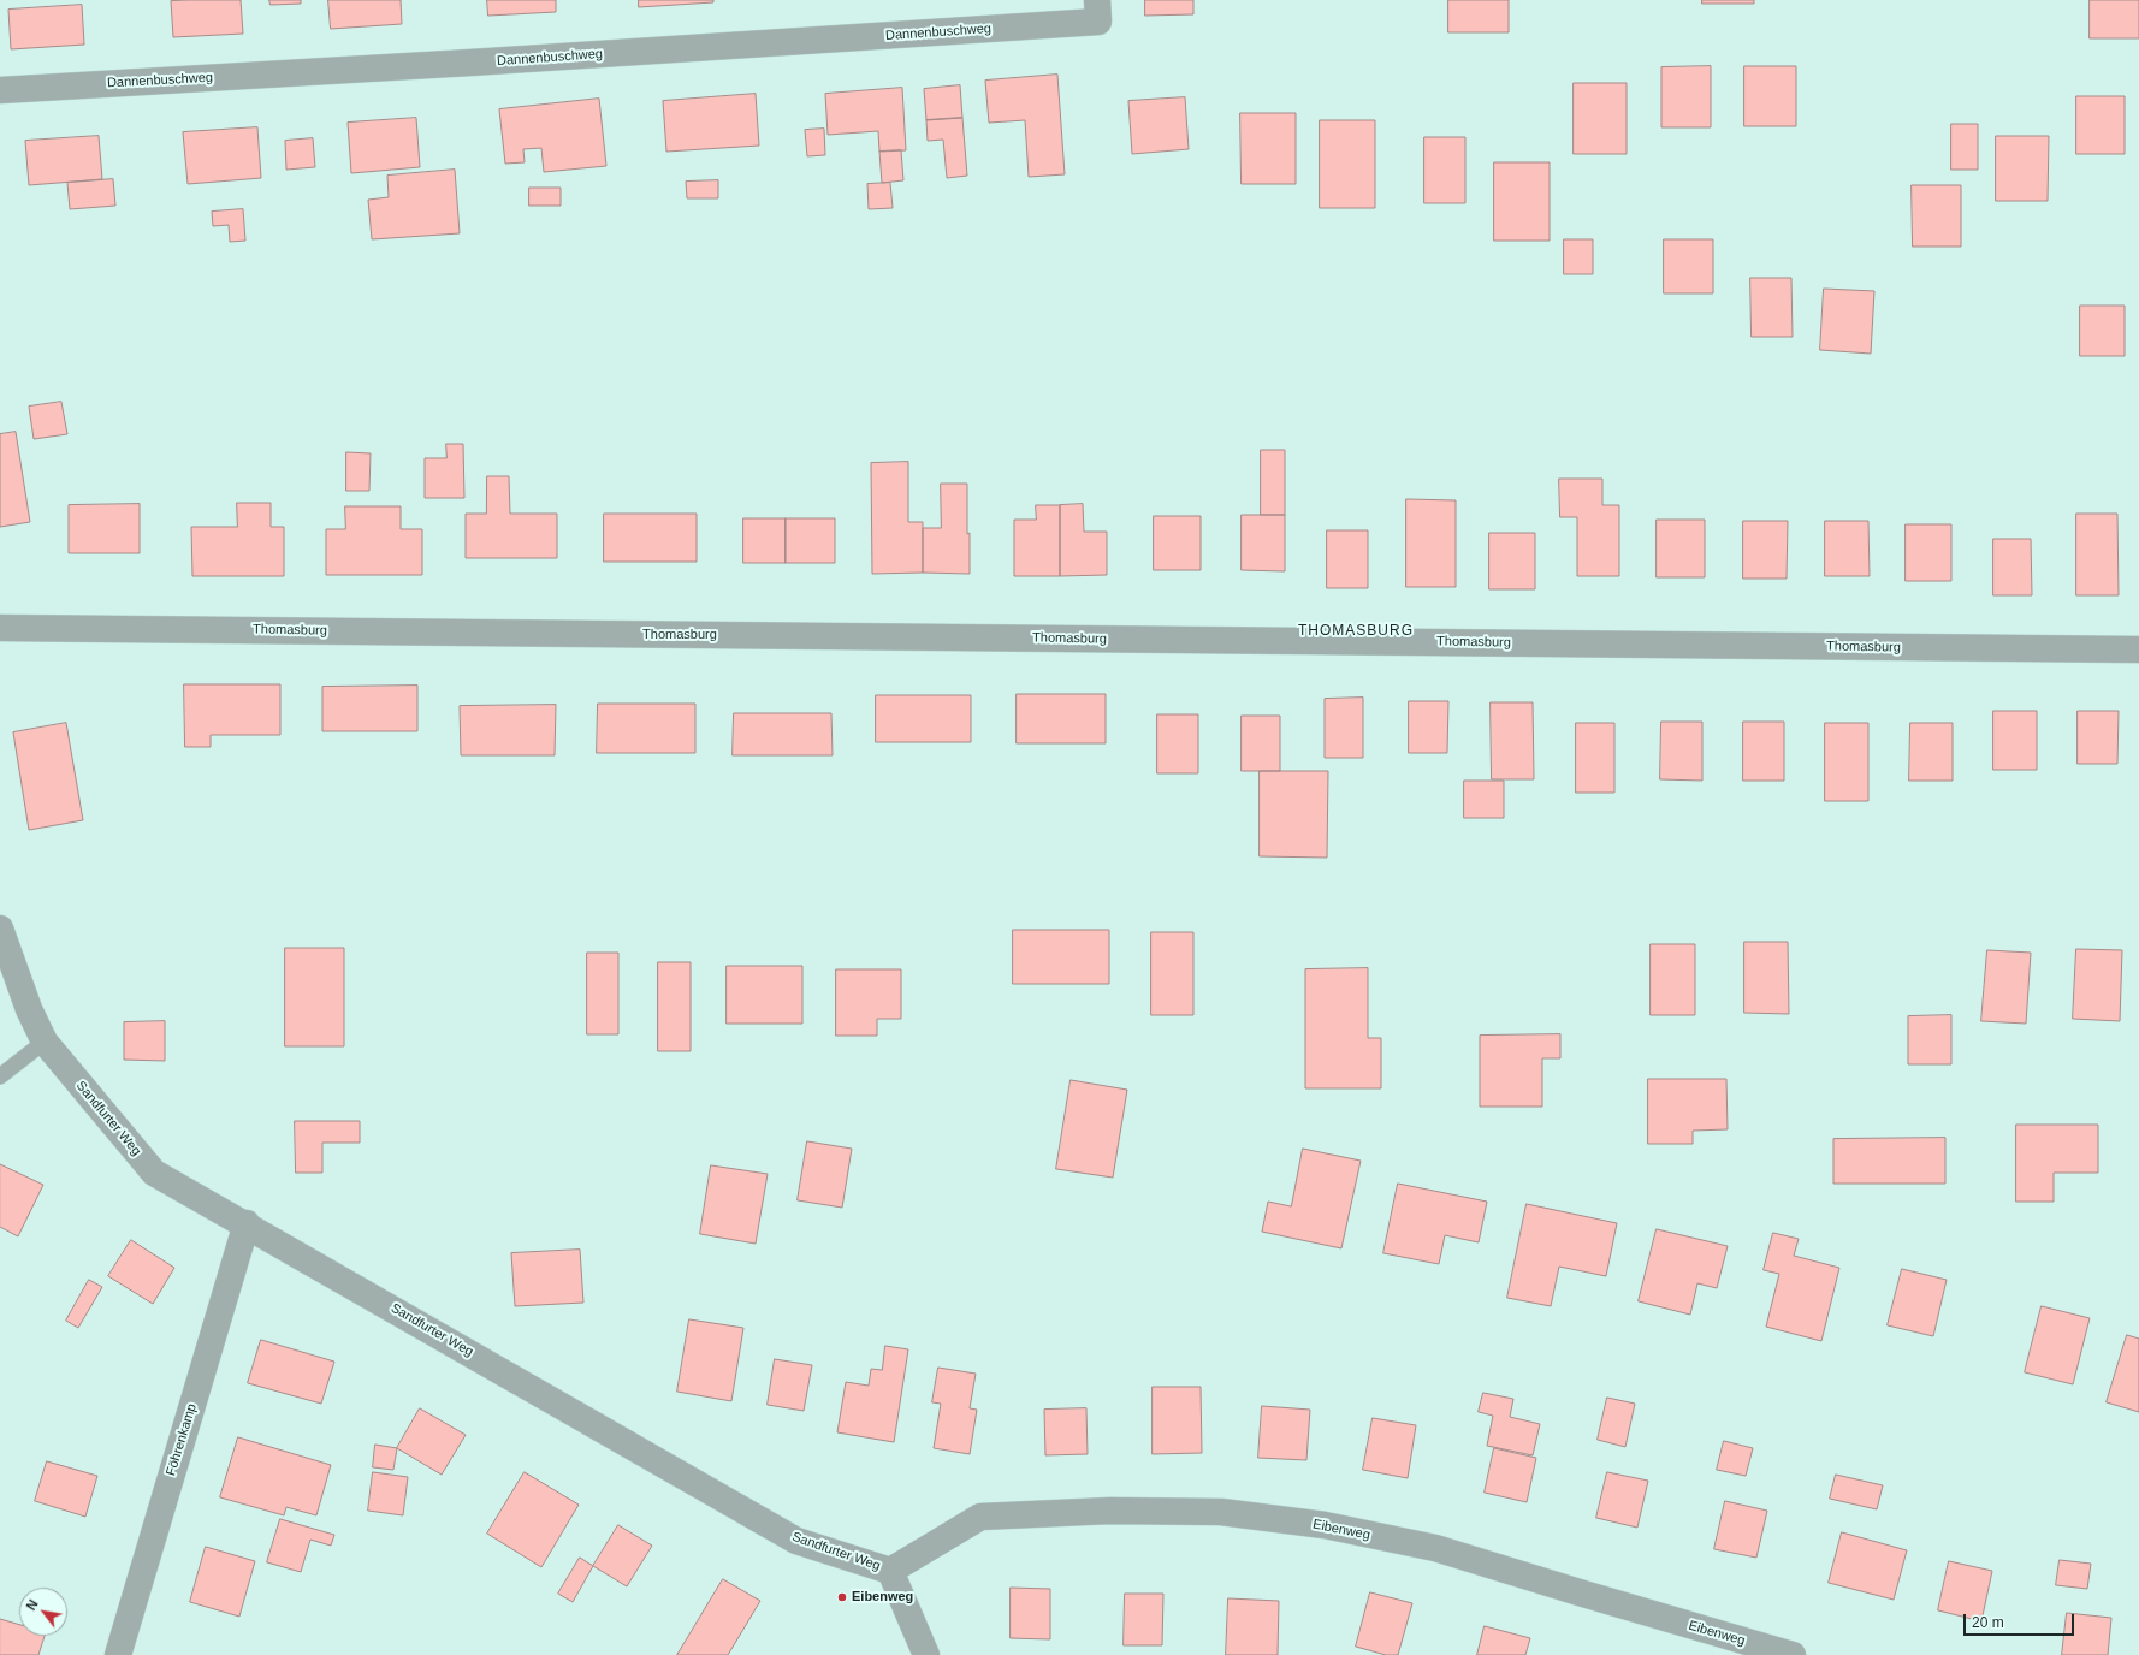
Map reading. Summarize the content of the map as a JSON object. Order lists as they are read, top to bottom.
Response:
{
  "streets": {
    "street": [
      "Dannenbuschweg",
      "Thomasburg",
      "Sandfurter Weg",
      "Föhrenkamp",
      "Eibenweg"
    ]
  },
  "crossings": [
    ["Sandfurter Weg", "Föhrenkamp"],
    ["Sandfurter Weg", "Eibenweg"]
  ],
  "districts": ["THOMASBURG"],
  "places": ["Eibenweg"],
  "scale_bar": "20 m",
  "north": "top left"
}
